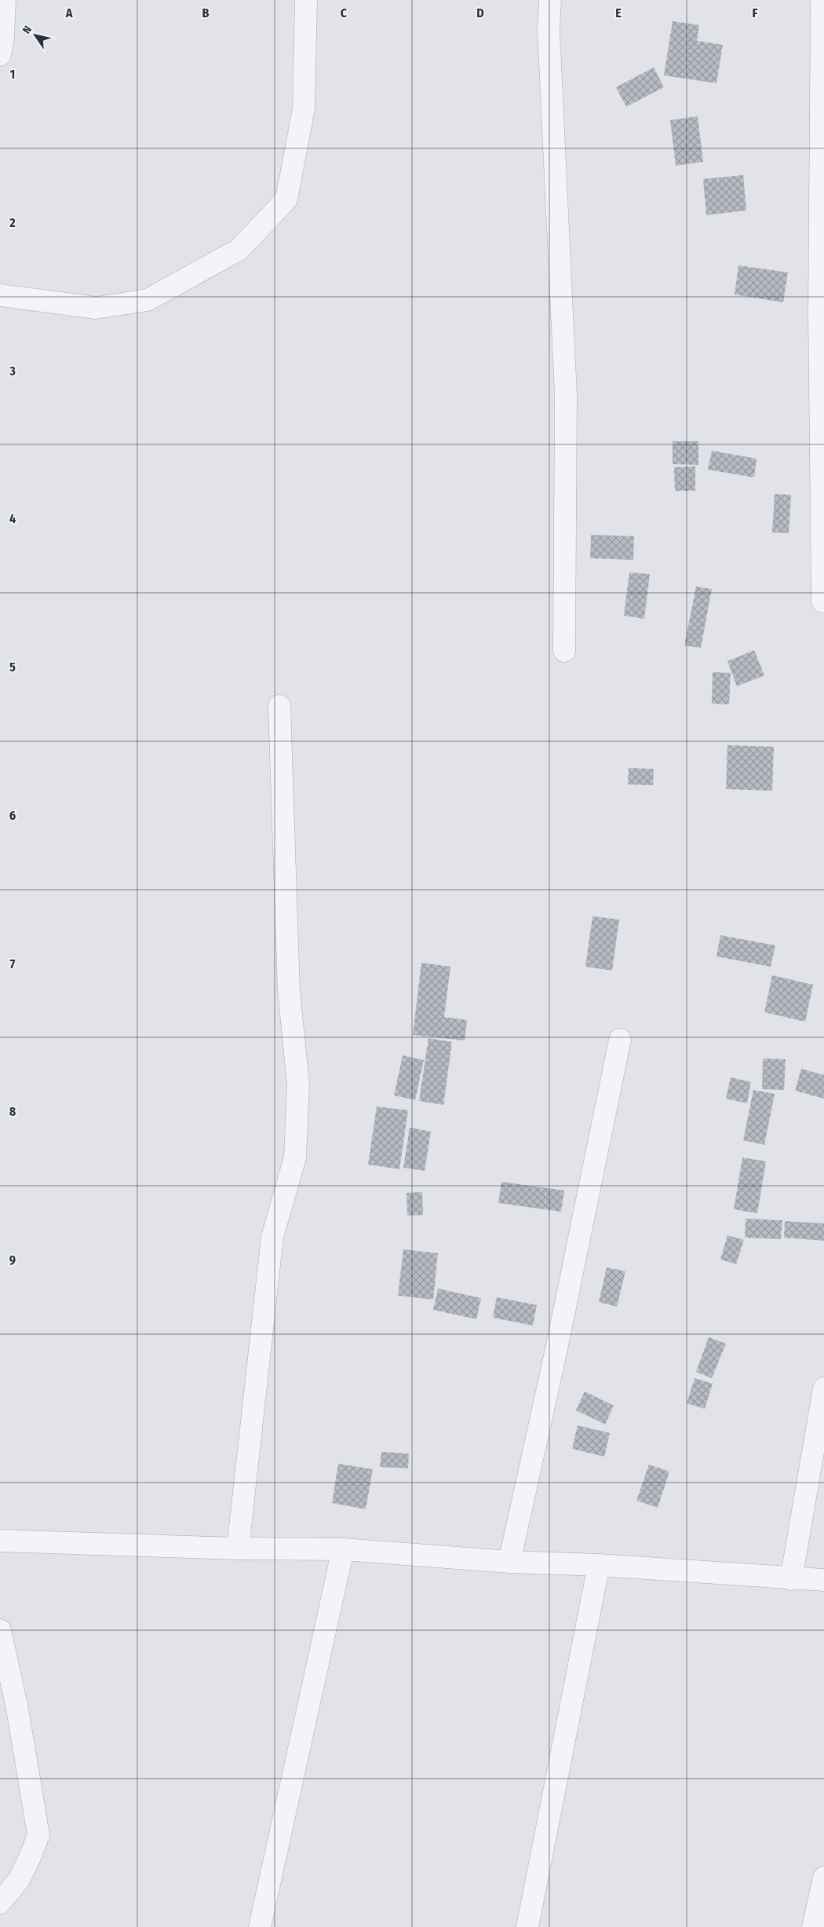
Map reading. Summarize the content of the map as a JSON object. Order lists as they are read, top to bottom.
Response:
{
  "north": "top left",
  "grid": {
    "columns": [
      "A",
      "B",
      "C",
      "D",
      "E",
      "F"
    ],
    "rows": [
      "1",
      "2",
      "3",
      "4",
      "5",
      "6",
      "7",
      "8",
      "9"
    ]
  }
}
